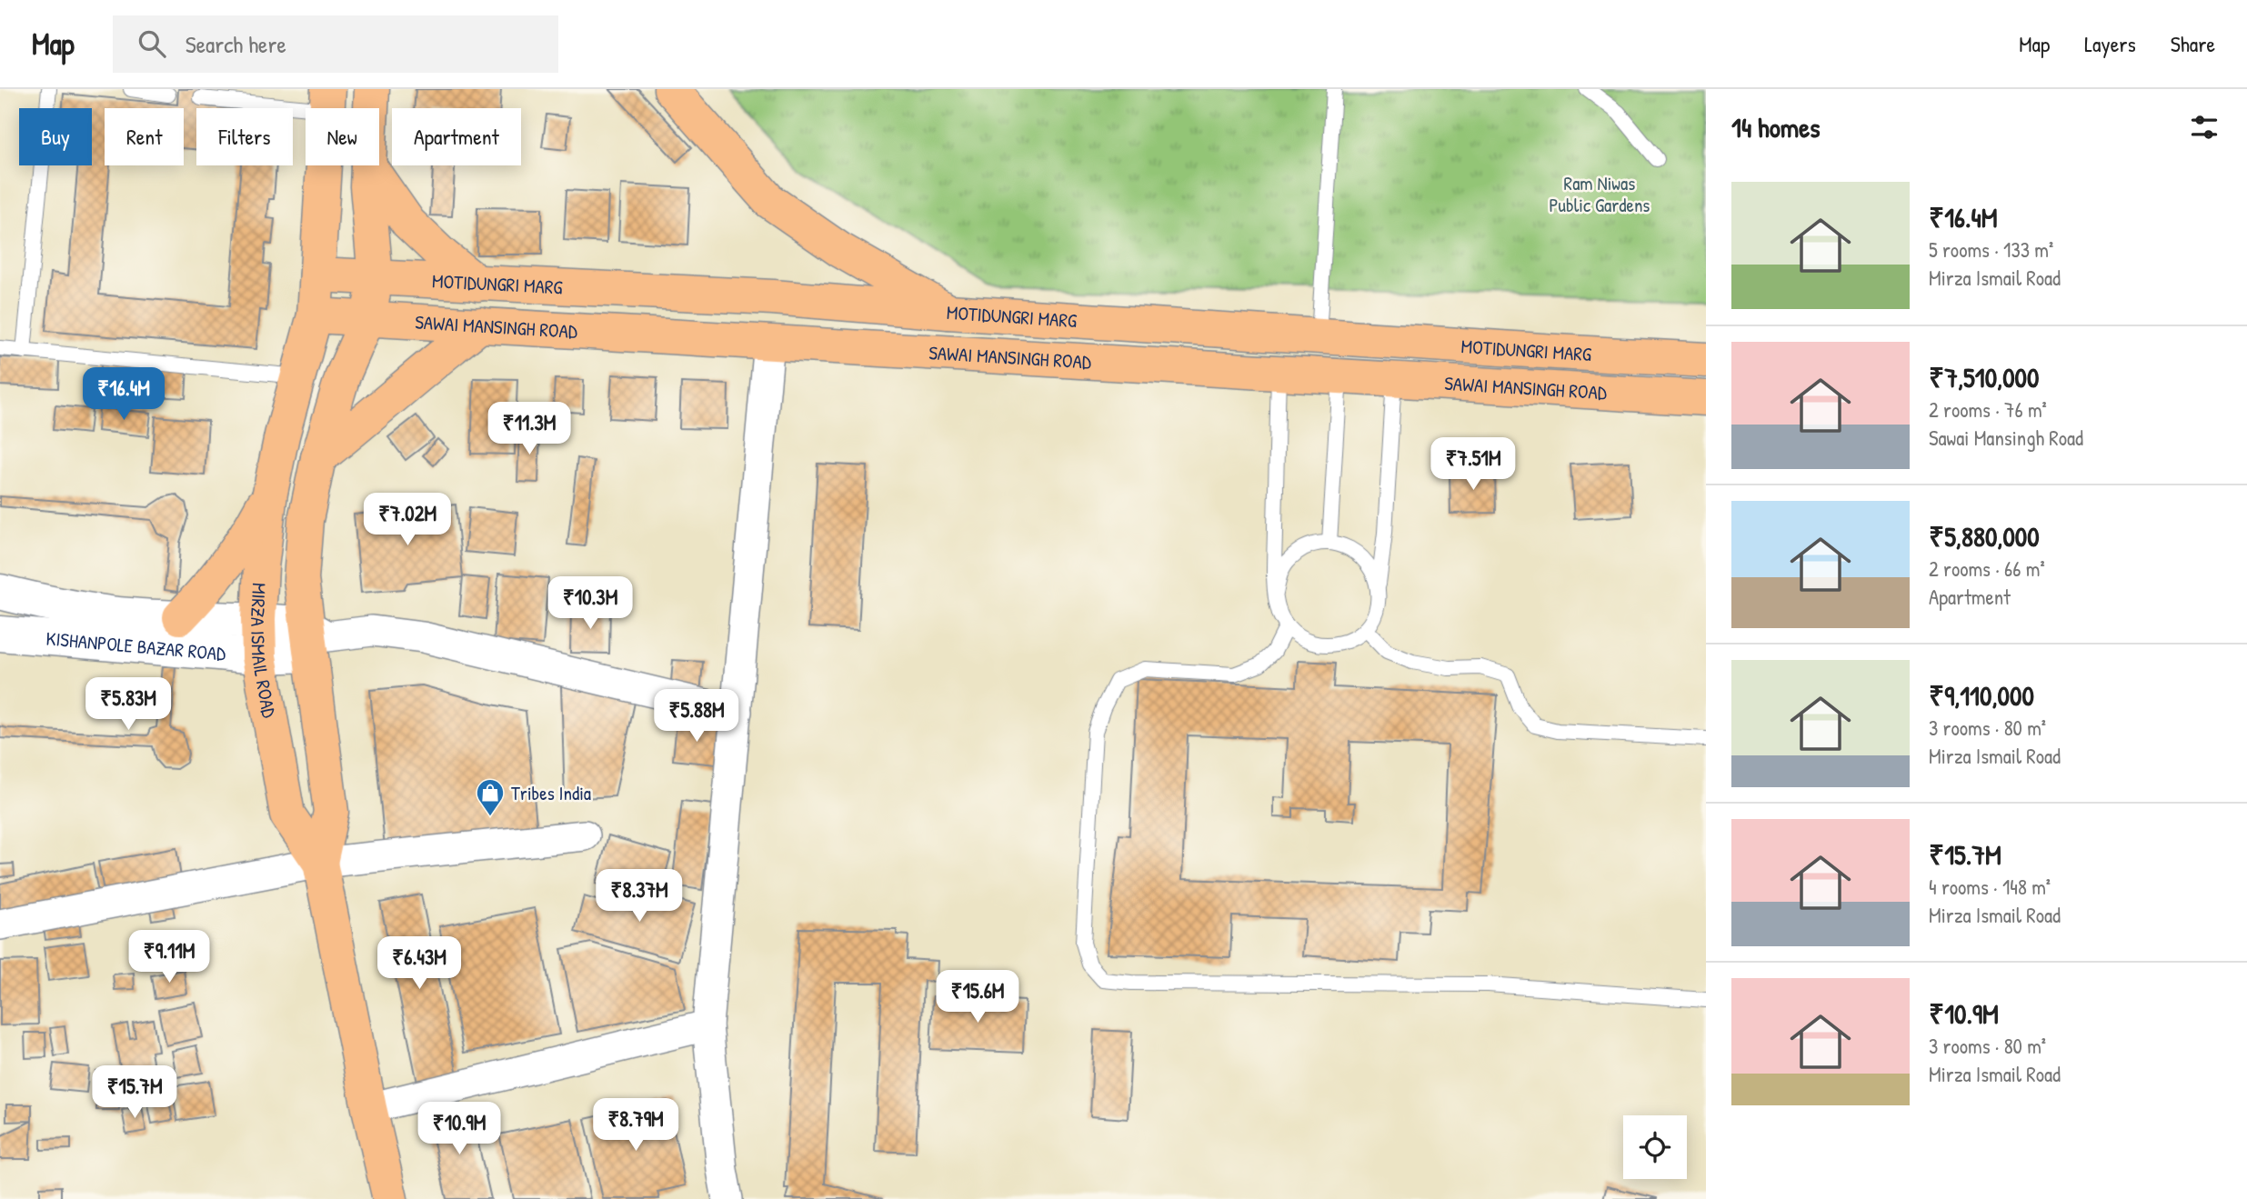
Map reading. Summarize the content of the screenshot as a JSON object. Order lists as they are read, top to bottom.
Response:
{
  "streets": {
    "main road": ["MOTIDUNGRI MARG", "SAWAI MANSINGH ROAD", "MIRZA ISMAIL ROAD"],
    "street": ["KISHANPOLE BAZAR ROAD"]
  },
  "crossings": [
    ["MOTIDUNGRI MARG", "MIRZA ISMAIL ROAD"],
    ["SAWAI MANSINGH ROAD", "MIRZA ISMAIL ROAD"],
    ["KISHANPOLE BAZAR ROAD", "MIRZA ISMAIL ROAD"]
  ],
  "parks": ["Ram Niwas Public Gardens"],
  "places": {
    "shop": ["Tribes India"]
  },
  "page": {
    "header": "Map",
    "search": "Search here",
    "nav": ["Map", "Layers", "Share"],
    "heading": "14 homes",
    "chip": [
      "Buy",
      "Rent",
      "Filters",
      "New",
      "Apartment"
    ],
    "list": [
      {
        "name": "₹16.4M",
        "note": "5 rooms · 133 m² · Mirza Ismail Road"
      },
      {
        "name": "₹7,510,000",
        "note": "2 rooms · 76 m² · Sawai Mansingh Road"
      },
      {
        "name": "₹5,880,000",
        "note": "2 rooms · 66 m² · Apartment"
      },
      {
        "name": "₹9,110,000",
        "note": "3 rooms · 80 m² · Mirza Ismail Road"
      },
      {
        "name": "₹15.7M",
        "note": "4 rooms · 148 m² · Mirza Ismail Road"
      },
      {
        "name": "₹10.9M",
        "note": "3 rooms · 80 m² · Mirza Ismail Road"
      }
    ],
    "price": [
      "₹16.4M",
      "₹11.3M",
      "₹7.51M",
      "₹7.02M",
      "₹10.3M",
      "₹5.83M",
      "₹5.88M",
      "₹8.37M",
      "₹9.11M",
      "₹6.43M",
      "₹15.6M",
      "₹15.7M",
      "₹8.79M",
      "₹10.9M"
    ]
  }
}
